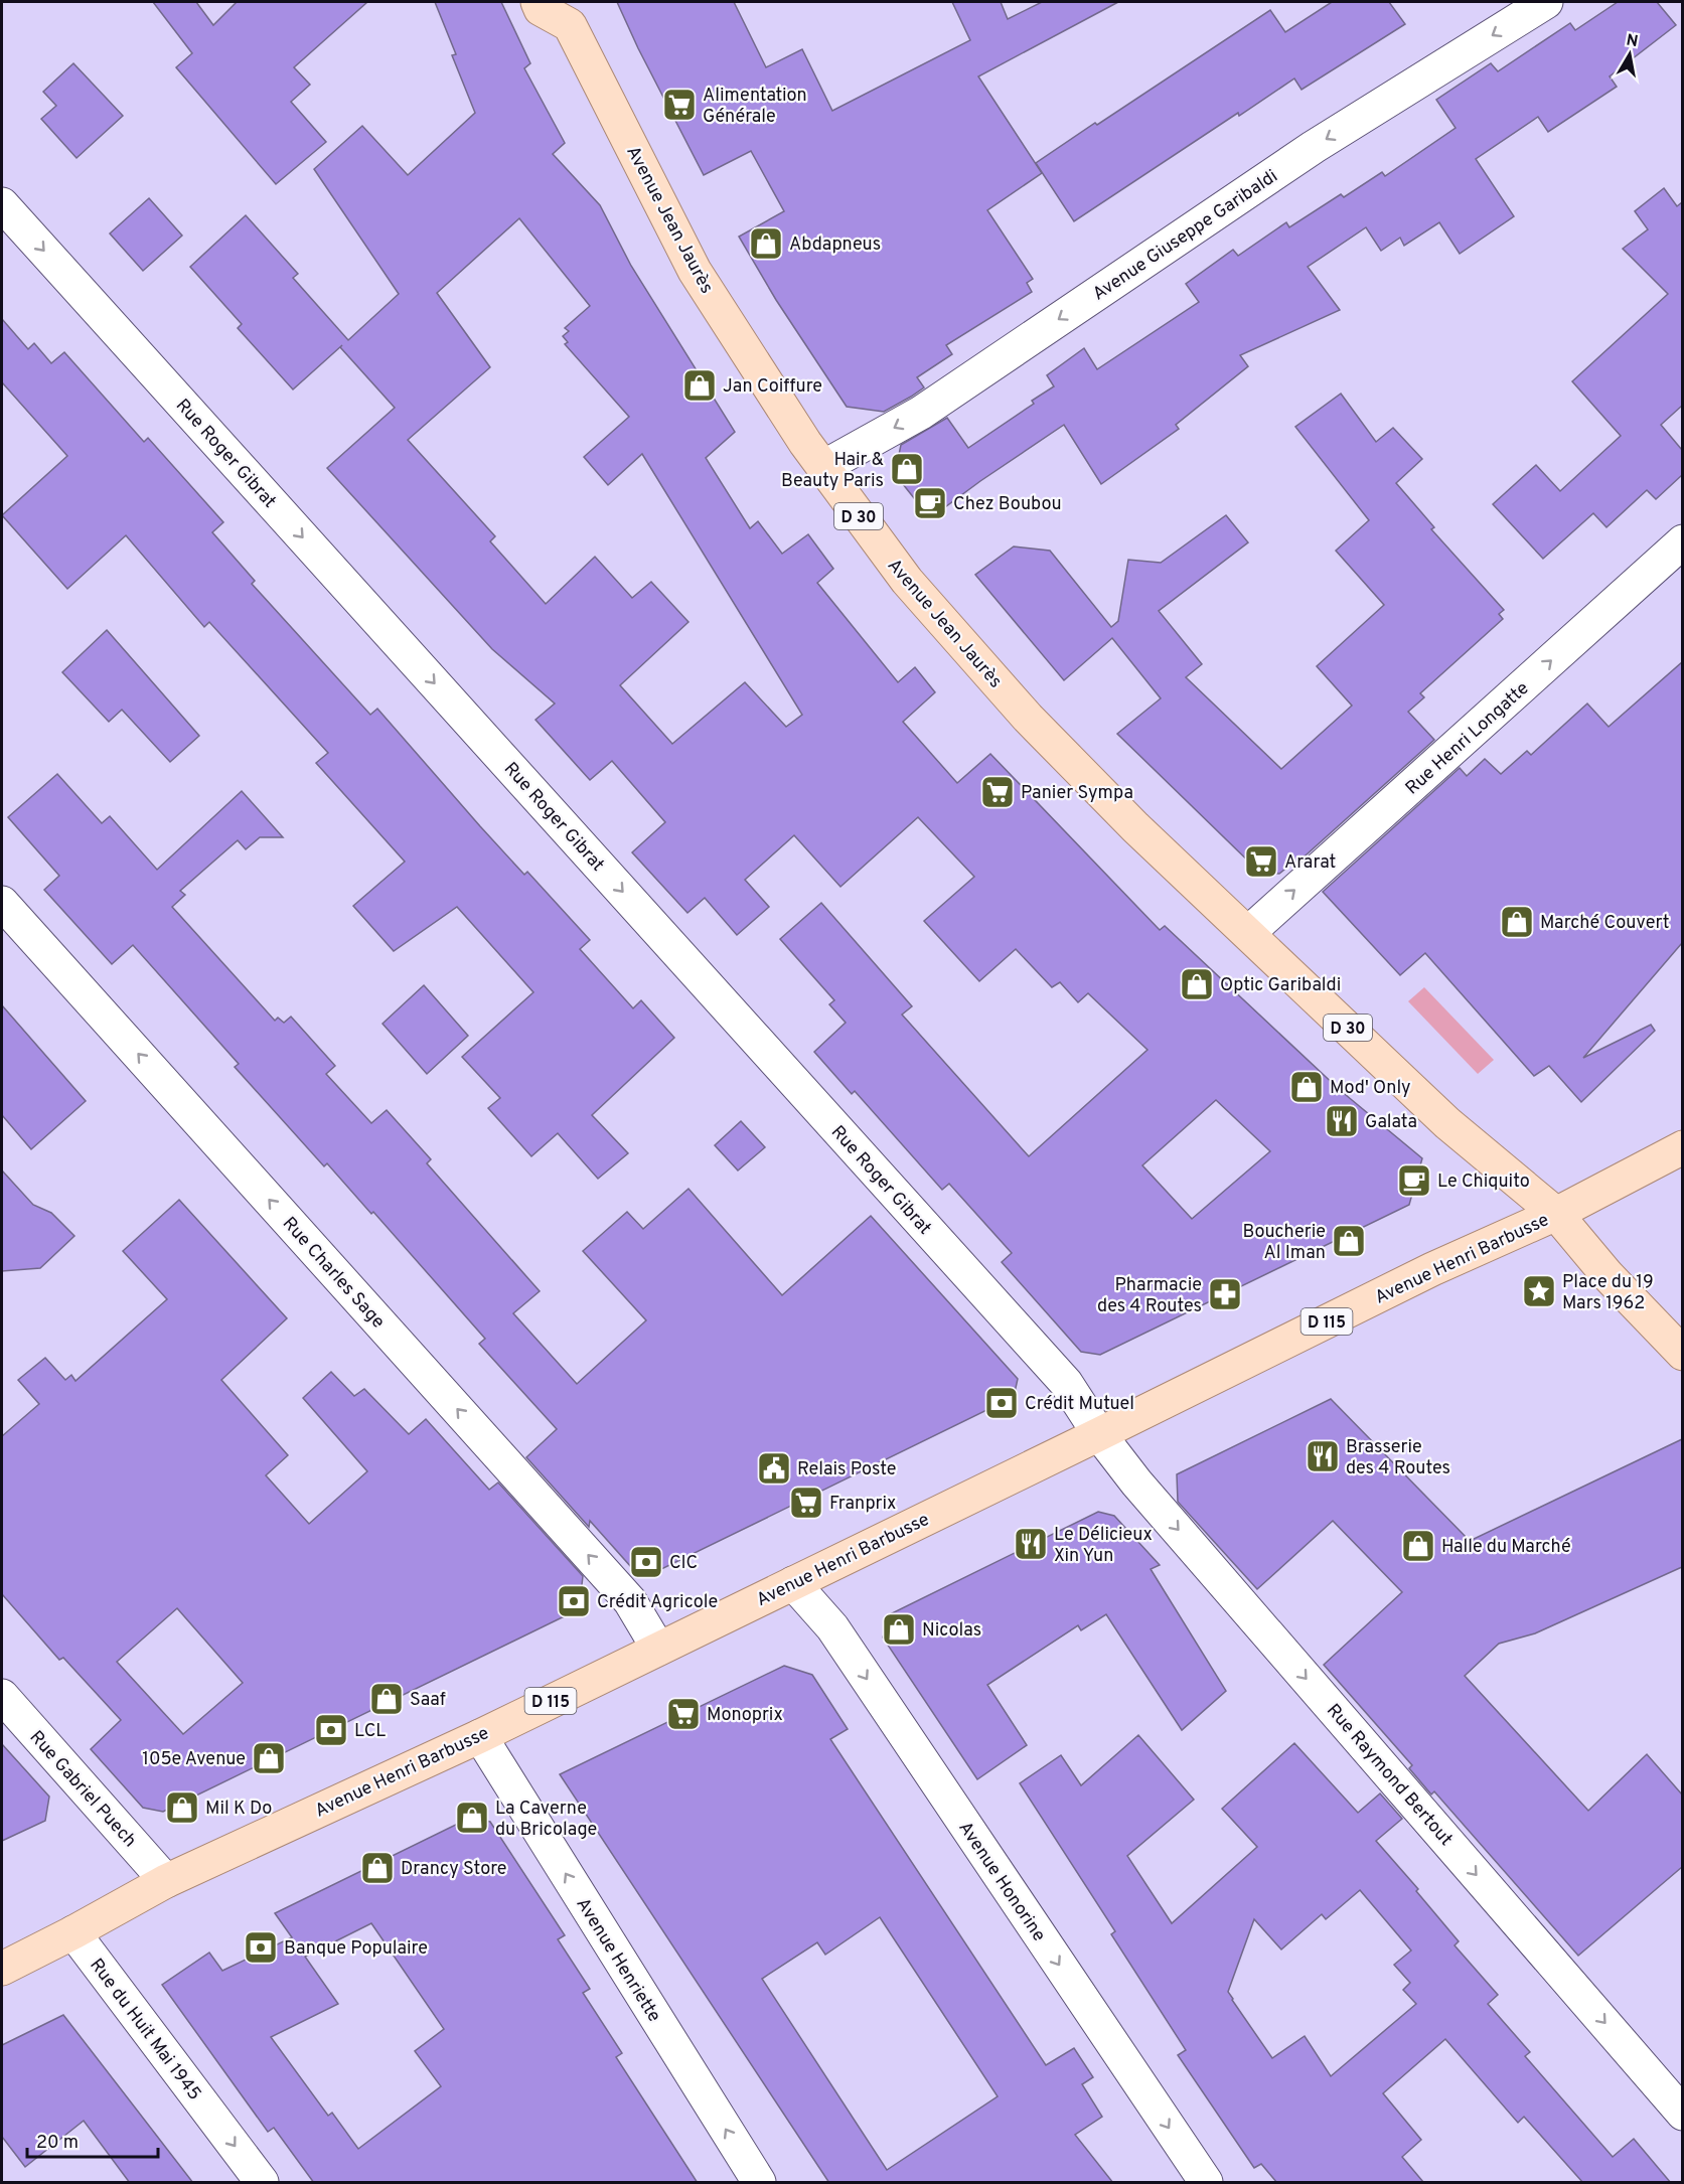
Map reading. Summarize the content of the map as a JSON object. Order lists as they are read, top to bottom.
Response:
{
  "streets": {
    "main road": [
      "Avenue Jean Jaurès",
      "D 30",
      "Avenue Henri Barbusse",
      "D 115"
    ],
    "street": [
      "Avenue Giuseppe Garibaldi",
      "Rue Roger Gibrat",
      "Rue Henri Longatte",
      "Rue Charles Sage",
      "Rue Raymond Bertout",
      "Rue Gabriel Puech",
      "Avenue Honorine",
      "Avenue Henriette",
      "Rue du Huit Mai 1945"
    ]
  },
  "crossings": [
    ["Avenue Jean Jaurès", "Avenue Giuseppe Garibaldi"],
    ["Avenue Jean Jaurès", "D 30"],
    ["Avenue Jean Jaurès", "Rue Henri Longatte"],
    ["Avenue Jean Jaurès", "Avenue Henri Barbusse"],
    ["Rue Roger Gibrat", "Avenue Henri Barbusse"],
    ["Rue Roger Gibrat", "Rue Raymond Bertout"],
    ["D 30", "Avenue Henri Barbusse"],
    ["Avenue Henri Barbusse", "Rue Charles Sage"],
    ["Avenue Henri Barbusse", "Rue Raymond Bertout"],
    ["Avenue Henri Barbusse", "Rue Gabriel Puech"],
    ["Avenue Henri Barbusse", "Avenue Honorine"],
    ["Avenue Henri Barbusse", "Avenue Henriette"],
    ["Avenue Henri Barbusse", "Rue du Huit Mai 1945"]
  ],
  "one_way": [
    "Avenue Giuseppe Garibaldi",
    "Rue Roger Gibrat",
    "Rue Henri Longatte",
    "Rue Charles Sage",
    "Rue Raymond Bertout",
    "Avenue Honorine",
    "Avenue Henriette",
    "Rue du Huit Mai 1945"
  ],
  "places": {
    "supermarket": [
      "Alimentation Générale",
      "Panier Sympa",
      "Ararat",
      "Franprix",
      "Monoprix"
    ],
    "shop": [
      "Abdapneus",
      "Jan Coiffure",
      "Hair & Beauty Paris",
      "Marché Couvert",
      "Optic Garibaldi",
      "Mod' Only",
      "Boucherie Al Iman",
      "Halle du Marché",
      "Nicolas",
      "Saaf",
      "105e Avenue",
      "Mil K Do",
      "La Caverne du Bricolage",
      "Drancy Store"
    ],
    "cafe": ["Chez Boubou", "Le Chiquito"],
    "restaurant": ["Galata", "Brasserie des 4 Routes", "Le Délicieux Xin Yun"],
    "place": ["Place du 19 Mars 1962"],
    "pharmacy": ["Pharmacie des 4 Routes"],
    "bank": [
      "Crédit Mutuel",
      "CIC",
      "Crédit Agricole",
      "LCL",
      "Banque Populaire"
    ],
    "public building": ["Relais Poste"]
  },
  "scale_bar": "20 m",
  "north": "top"
}
